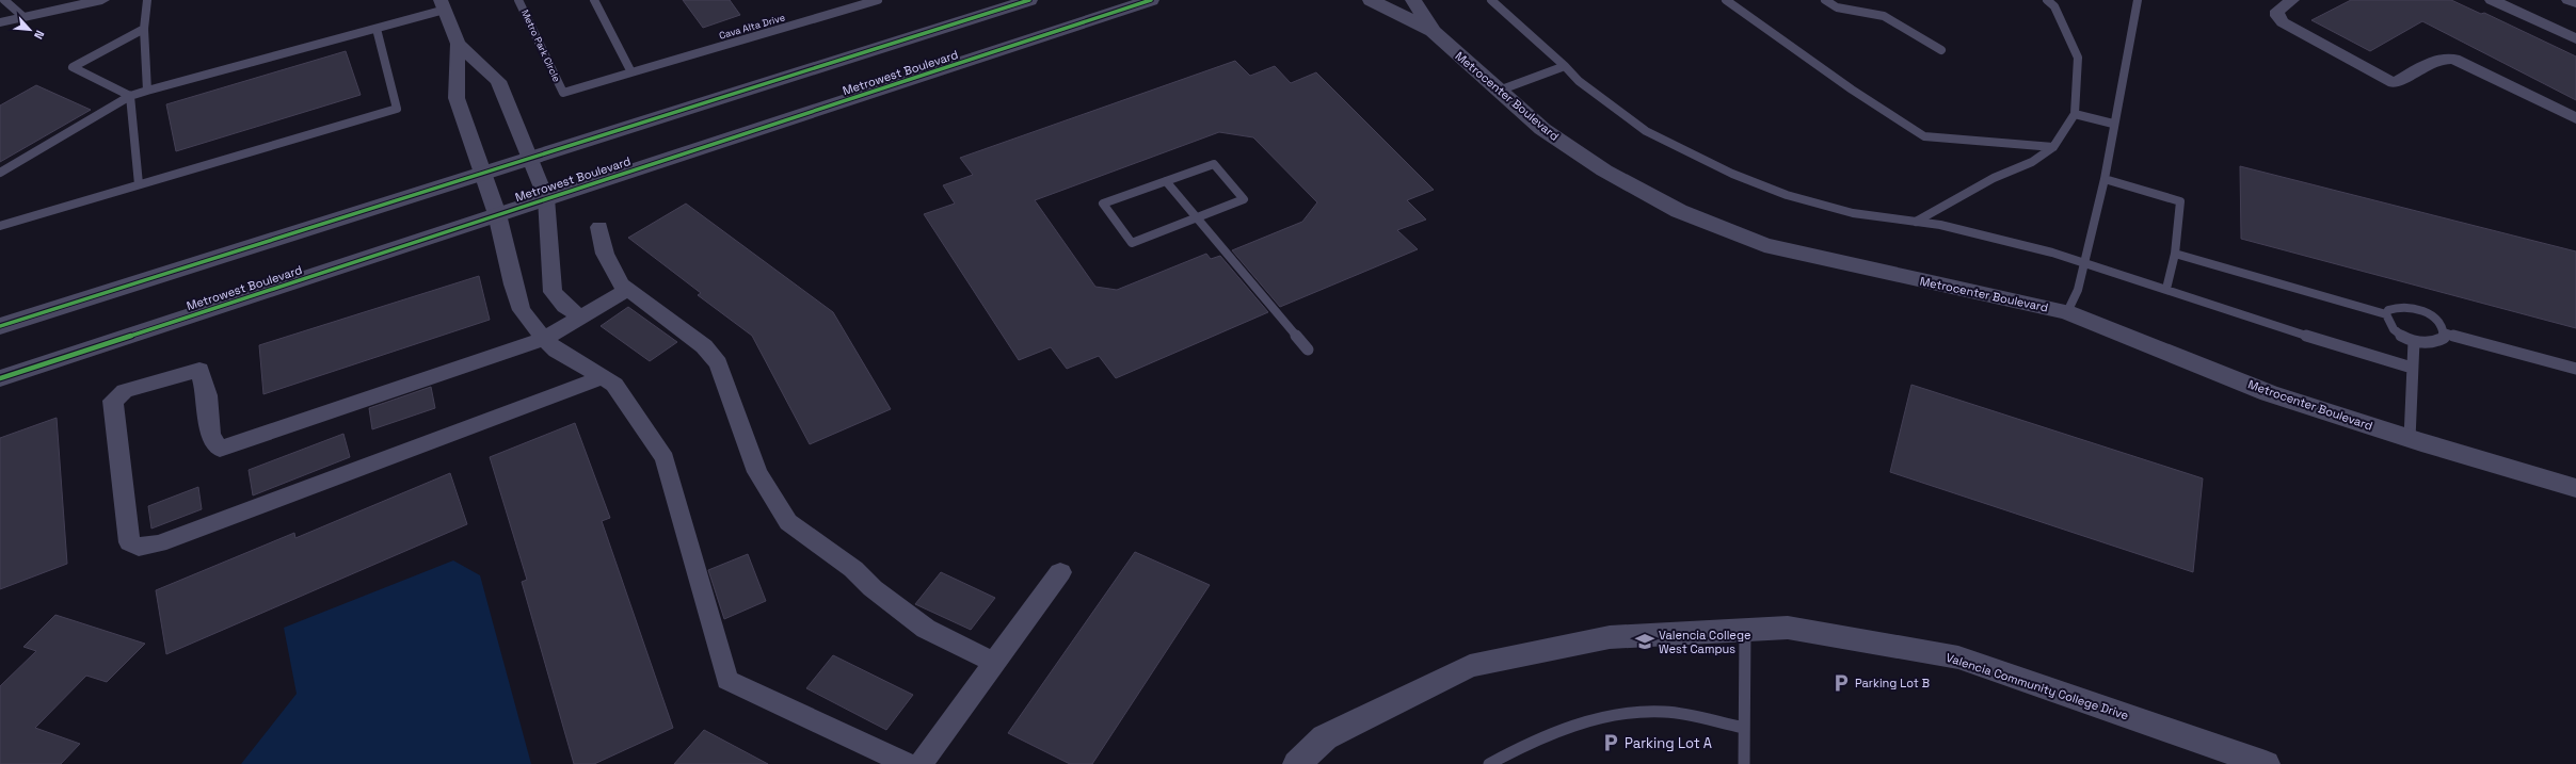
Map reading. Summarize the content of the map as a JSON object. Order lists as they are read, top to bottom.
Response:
{
  "streets": {
    "street": ["Metrowest Boulevard", "Metrocenter Boulevard", "Valencia Community College Drive"],
    "lane": ["Cava Alta Drive", "Metro Park Circle"]
  },
  "crossings": [
    ["Cava Alta Drive", "Metro Park Circle"]
  ],
  "places": {
    "school or university": ["Valencia College West Campus"],
    "parking": ["Parking Lot B", "Parking Lot A"]
  },
  "north": "bottom right"
}
